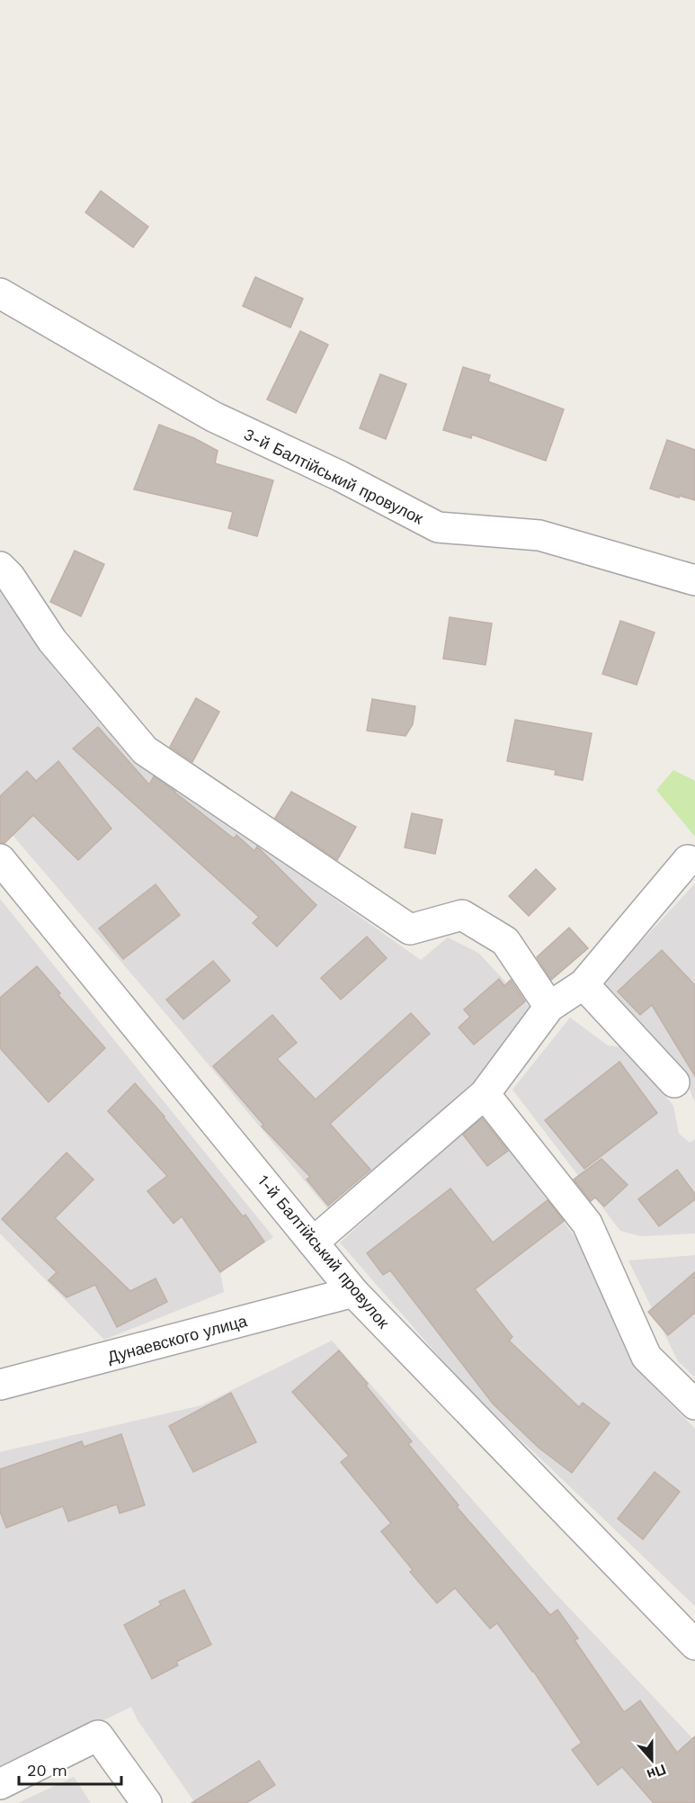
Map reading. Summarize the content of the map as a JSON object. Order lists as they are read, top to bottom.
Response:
{
  "streets": {
    "street": ["3-й Балтійський провулок", "1-й Балтійський провулок", "Дунаевского улица"]
  },
  "crossings": [
    ["1-й Балтійський провулок", "Дунаевского улица"]
  ],
  "scale_bar": "20 m",
  "north": "bottom"
}
